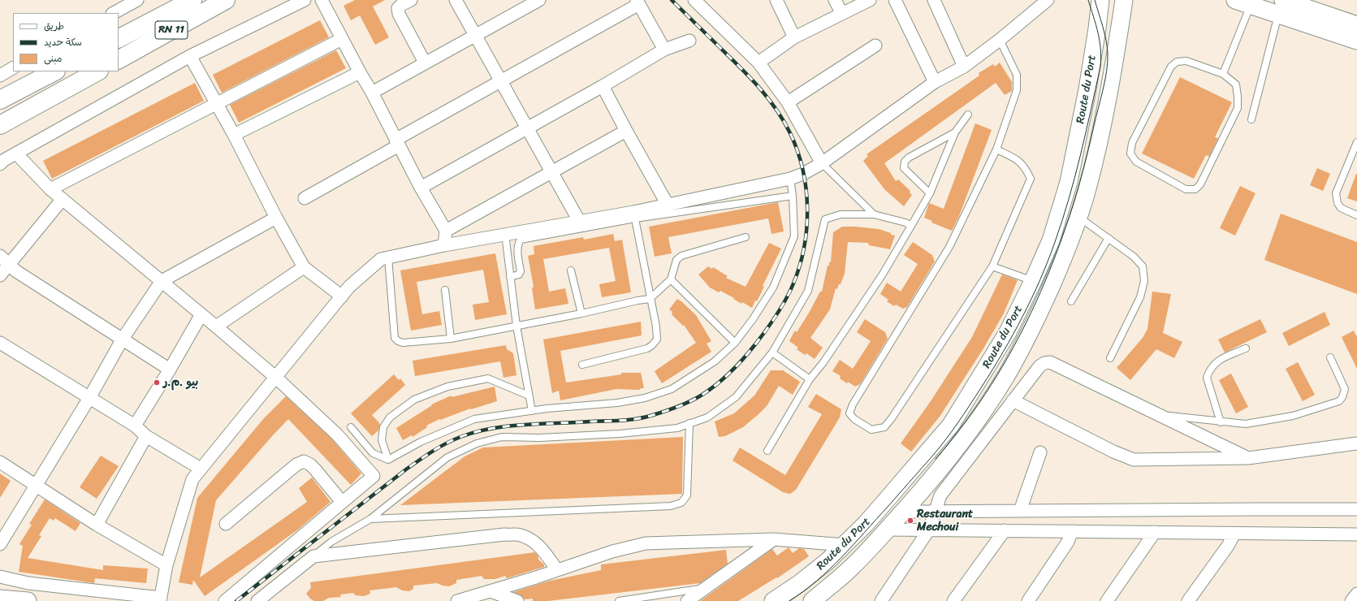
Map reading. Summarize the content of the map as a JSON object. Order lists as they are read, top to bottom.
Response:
{
  "streets": {
    "highway": ["RN 11"],
    "main road": ["Route du Port"]
  },
  "places": ["بيو .م.ر", "Restaurant Mechoui"],
  "legend": ["طريق", "سكة حديد", "مبنى"]
}
